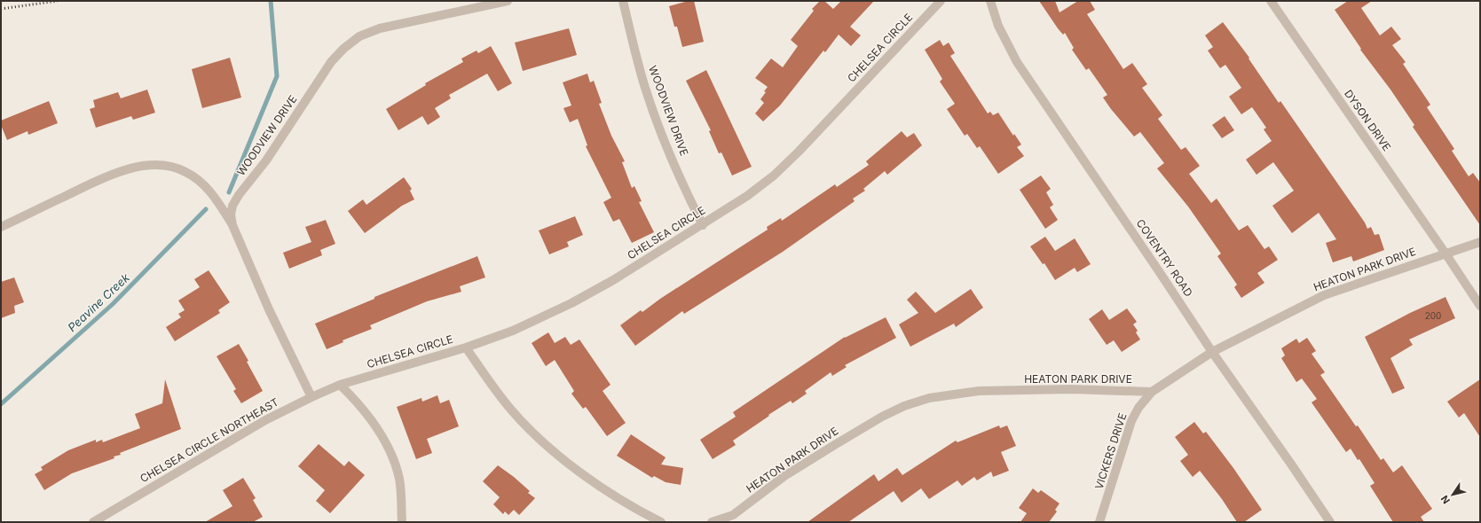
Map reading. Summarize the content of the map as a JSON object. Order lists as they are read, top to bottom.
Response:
{
  "streets": {
    "street": [
      "CHELSEA CIRCLE",
      "WOODVIEW DRIVE",
      "DYSON DRIVE",
      "COVENTRY ROAD",
      "HEATON PARK DRIVE",
      "CHELSEA CIRCLE NORTHEAST",
      "VICKERS DRIVE"
    ]
  },
  "crossings": [
    ["CHELSEA CIRCLE", "WOODVIEW DRIVE"],
    ["CHELSEA CIRCLE", "CHELSEA CIRCLE NORTHEAST"],
    ["WOODVIEW DRIVE", "CHELSEA CIRCLE NORTHEAST"],
    ["DYSON DRIVE", "HEATON PARK DRIVE"],
    ["COVENTRY ROAD", "HEATON PARK DRIVE"],
    ["HEATON PARK DRIVE", "VICKERS DRIVE"]
  ],
  "water": ["Peavine Creek"],
  "house_numbers": ["200"],
  "north": "bottom left"
}
